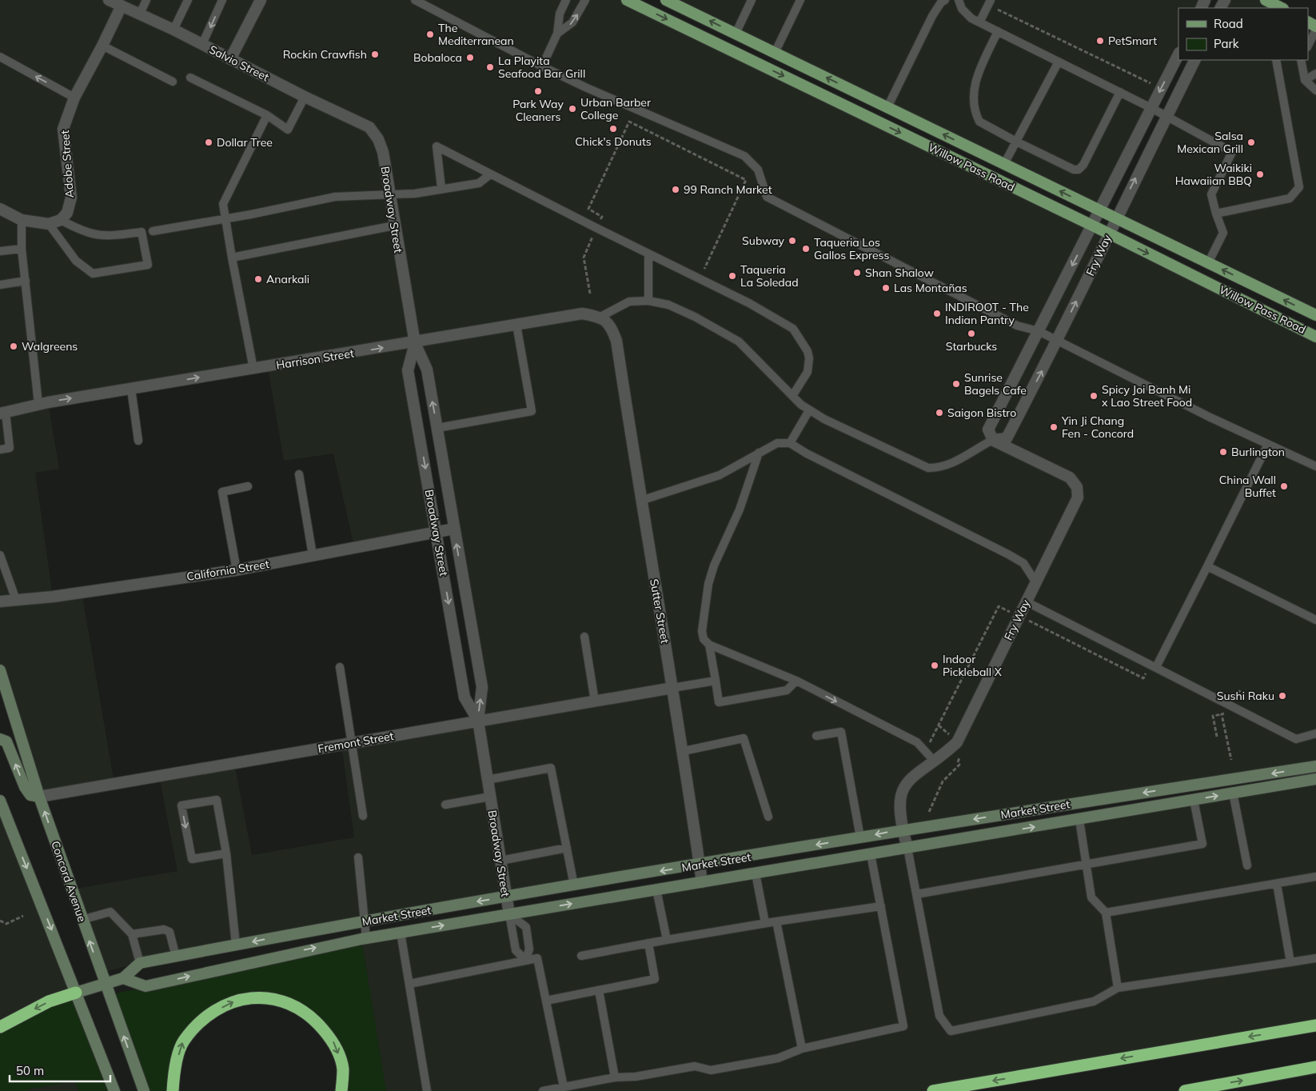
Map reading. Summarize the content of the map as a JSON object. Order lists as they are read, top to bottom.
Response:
{
  "streets": {
    "main road": ["Willow Pass Road", "Market Street", "Concord Avenue"],
    "street": [
      "Salvio Street",
      "Adobe Street",
      "Broadway Street",
      "Fry Way",
      "Harrison Street",
      "California Street",
      "Sutter Street",
      "Fremont Street"
    ]
  },
  "crossings": [
    ["Salvio Street", "Adobe Street"],
    ["Salvio Street", "Broadway Street"],
    ["Willow Pass Road", "Fry Way"],
    ["Broadway Street", "Harrison Street"],
    ["Broadway Street", "California Street"],
    ["Broadway Street", "Fremont Street"],
    ["Broadway Street", "Market Street"],
    ["Fry Way", "Market Street"],
    ["Harrison Street", "Sutter Street"],
    ["Sutter Street", "Fremont Street"],
    ["Sutter Street", "Market Street"],
    ["Fremont Street", "Concord Avenue"]
  ],
  "one_way": ["Harrison Street"],
  "places": [
    "The Mediterranean",
    "PetSmart",
    "Rockin Crawfish",
    "Bobaloca",
    "La Playita Seafood Bar Grill",
    "Park Way Cleaners",
    "Urban Barber College",
    "Chick's Donuts",
    "Dollar Tree",
    "Salsa Mexican Grill",
    "Waikiki Hawaiian BBQ",
    "99 Ranch Market",
    "Subway",
    "Taqueria Los Gallos Express",
    "Shan Shalow",
    "Taqueria La Soledad",
    "Anarkali",
    "Las Montañas",
    "INDIROOT - The Indian Pantry",
    "Starbucks",
    "Walgreens",
    "Sunrise Bagels Cafe",
    "Spicy Joi Banh Mi x Lao Street Food",
    "Saigon Bistro",
    "Yin Ji Chang Fen - Concord",
    "Burlington",
    "China Wall Buffet",
    "Indoor Pickleball X",
    "Sushi Raku"
  ],
  "legend": ["Road", "Park"],
  "scale_bar": "50 m"
}
